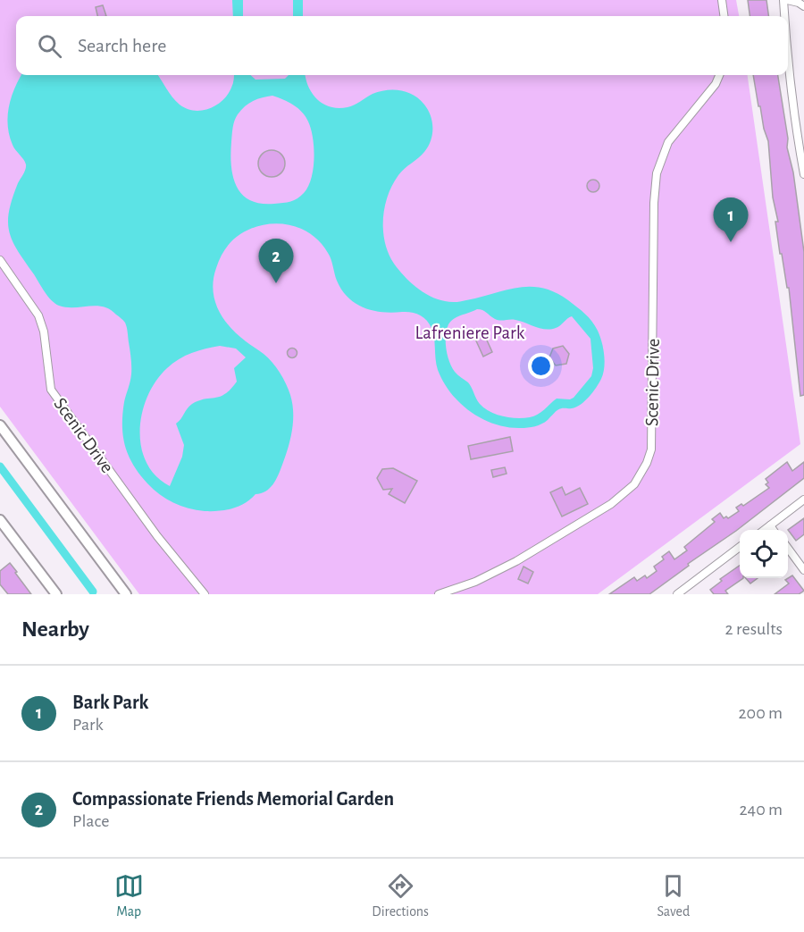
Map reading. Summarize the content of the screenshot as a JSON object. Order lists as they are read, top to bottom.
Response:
{
  "streets": {
    "street": ["Scenic Drive"]
  },
  "parks": ["Lafreniere Park"],
  "page": {
    "search": "Search here",
    "pins": ["1", "2"],
    "heading": ["Nearby", "2 results"],
    "list": [
      {
        "mark": "1",
        "name": "Bark Park",
        "note": "Park",
        "value": "200 m"
      },
      {
        "mark": "2",
        "name": "Compassionate Friends Memorial Garden",
        "note": "Place",
        "value": "240 m"
      }
    ],
    "nav": ["Map", "Directions", "Saved"]
  }
}
